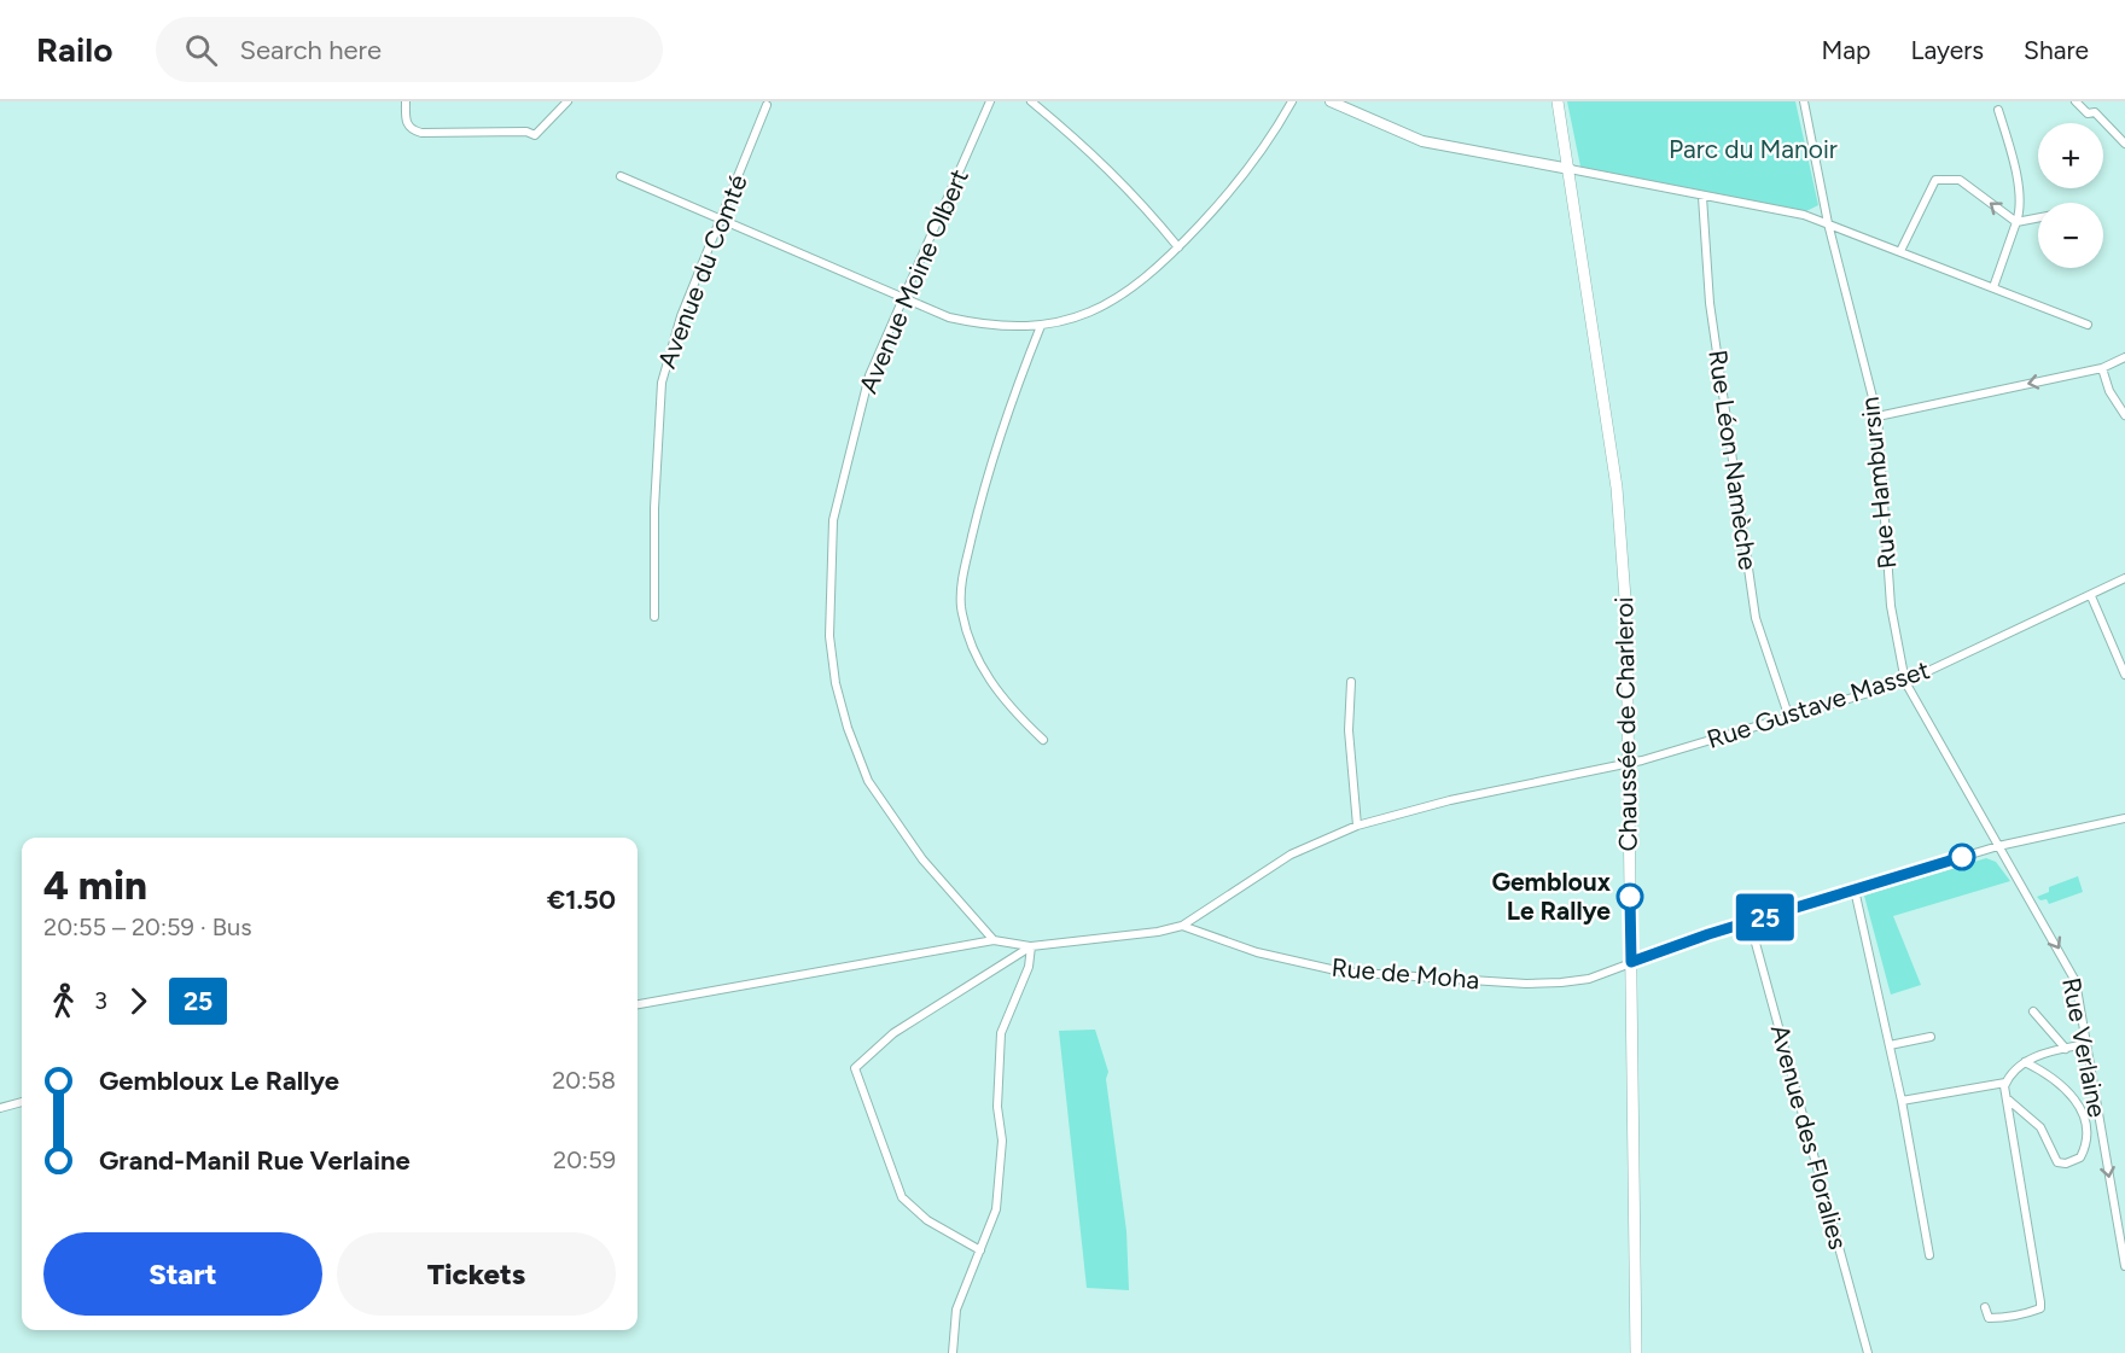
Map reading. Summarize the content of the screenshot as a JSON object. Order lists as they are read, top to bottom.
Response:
{
  "streets": {
    "main road": ["Chaussée de Charleroi"],
    "street": [
      "Avenue du Comté",
      "Avenue Moine Olbert",
      "Rue Léon Namèche",
      "Rue Hambursin",
      "Rue Gustave Masset",
      "Rue de Moha",
      "Rue Verlaine",
      "Avenue des Floralies"
    ]
  },
  "crossings": [
    ["Rue Léon Namèche", "Rue Gustave Masset"],
    ["Rue Hambursin", "Rue Gustave Masset"],
    ["Rue Hambursin", "Rue de Moha"],
    ["Rue Hambursin", "Rue Verlaine"],
    ["Rue Gustave Masset", "Chaussée de Charleroi"],
    ["Rue Gustave Masset", "Rue de Moha"],
    ["Chaussée de Charleroi", "Rue de Moha"],
    ["Rue de Moha", "Rue Verlaine"],
    ["Rue de Moha", "Avenue des Floralies"]
  ],
  "one_way": ["Rue Verlaine"],
  "parks": ["Parc du Manoir"],
  "places": ["Gembloux Le Rallye"],
  "lines": ["bus line 25"],
  "page": {
    "header": "Railo",
    "search": "Search here",
    "nav": ["Map", "Layers", "Share"],
    "on_map": "25",
    "map_buttons": ["+", "−"],
    "heading": ["4 min", "20:55 – 20:59 · Bus", "€1.50"],
    "legs": ["3", "25"],
    "list": [
      {
        "name": "Gembloux Le Rallye",
        "value": "20:58"
      },
      {
        "name": "Grand-Manil Rue Verlaine",
        "value": "20:59"
      }
    ],
    "buttons": ["Start", "Tickets"]
  }
}
